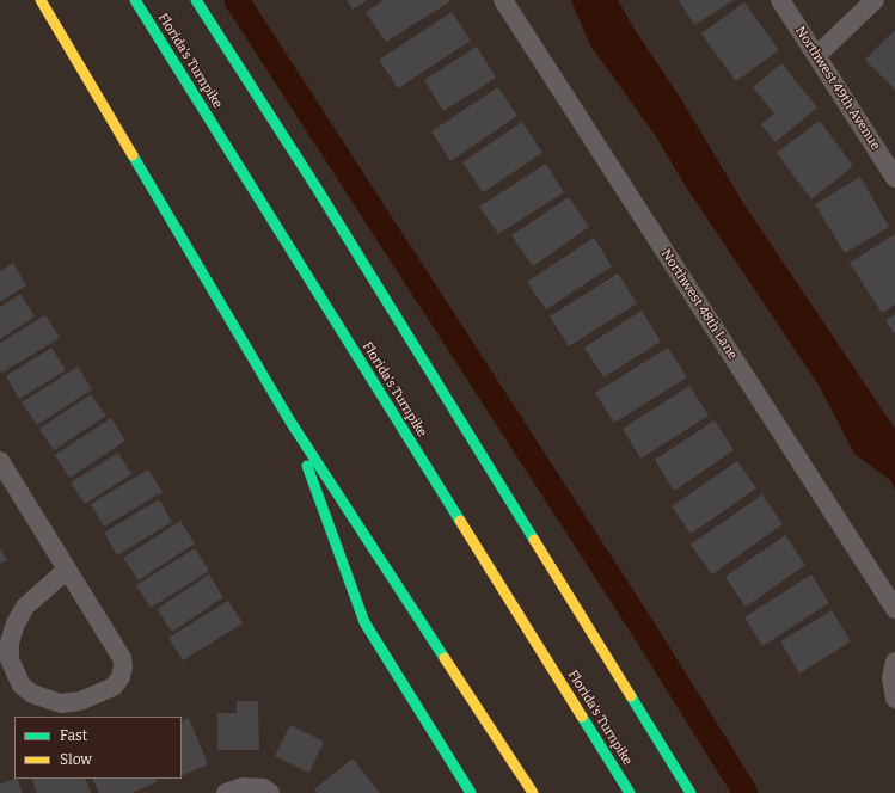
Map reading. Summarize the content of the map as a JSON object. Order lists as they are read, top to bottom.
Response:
{
  "streets": {
    "highway": ["Florida's Turnpike"],
    "street": ["Northwest 49th Avenue", "Northwest 48th Lane"]
  },
  "legend": ["Fast", "Slow"]
}
